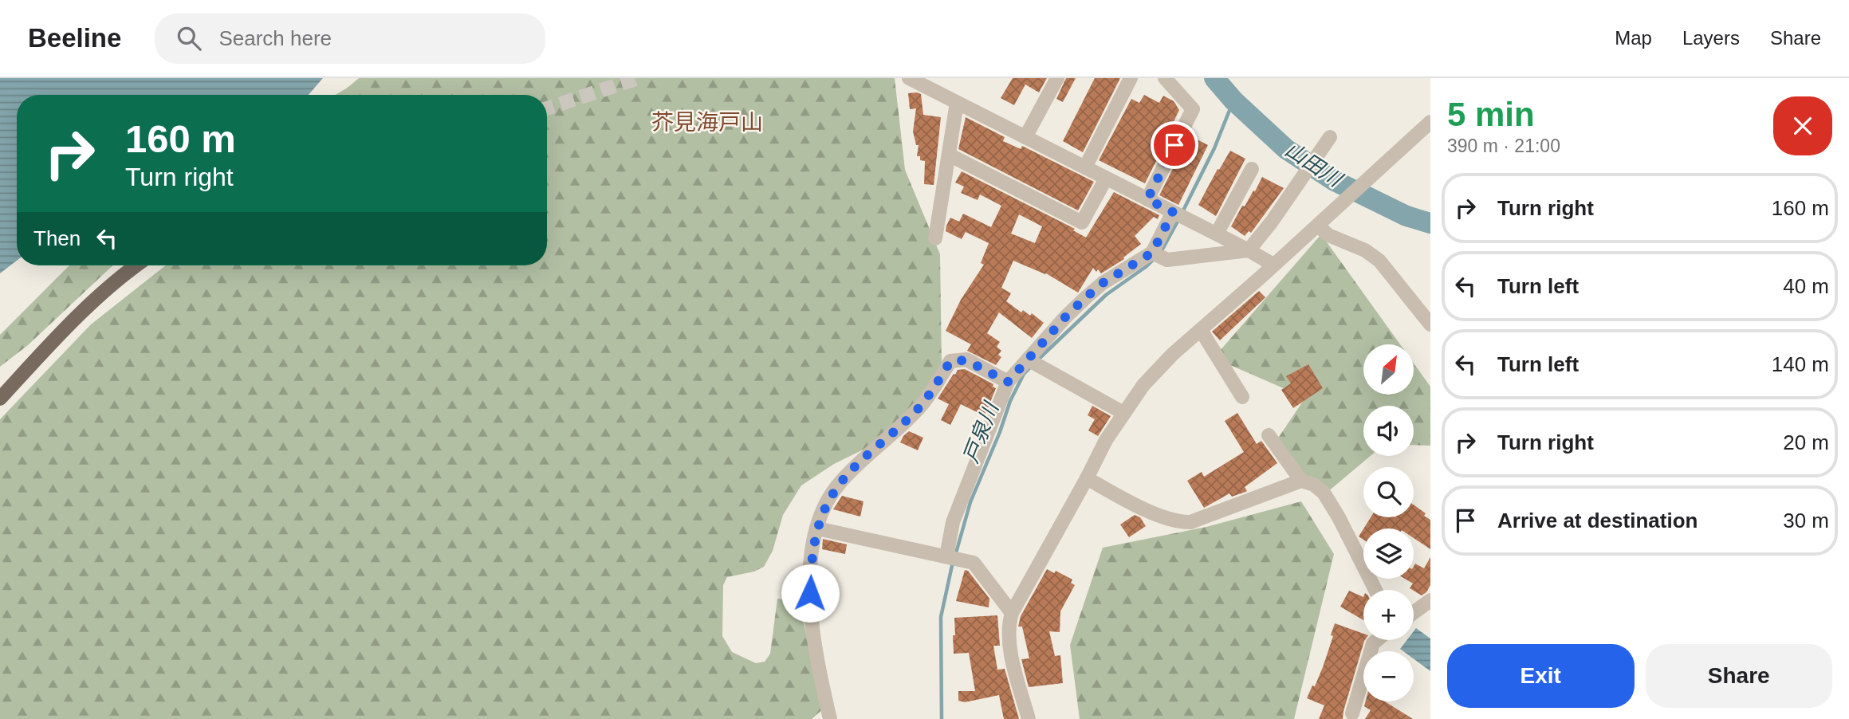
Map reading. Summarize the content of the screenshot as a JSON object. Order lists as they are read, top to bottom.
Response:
{
  "districts": ["芥見海戸山"],
  "water": ["山田川", "戸泉川"],
  "north": "top right",
  "page": {
    "header": "Beeline",
    "search": "Search here",
    "nav": ["Map", "Layers", "Share"],
    "heading": ["5 min", "390 m · 21:00"],
    "turn": ["160 m", "Turn right"],
    "list": [
      {
        "name": "Turn right",
        "value": "160 m"
      },
      {
        "name": "Turn left",
        "value": "40 m"
      },
      {
        "name": "Turn left",
        "value": "140 m"
      },
      {
        "name": "Turn right",
        "value": "20 m"
      },
      {
        "name": "Arrive at destination",
        "value": "30 m"
      }
    ],
    "then": "Then",
    "map_buttons": ["+", "−"],
    "buttons": ["Exit", "Share"]
  }
}
